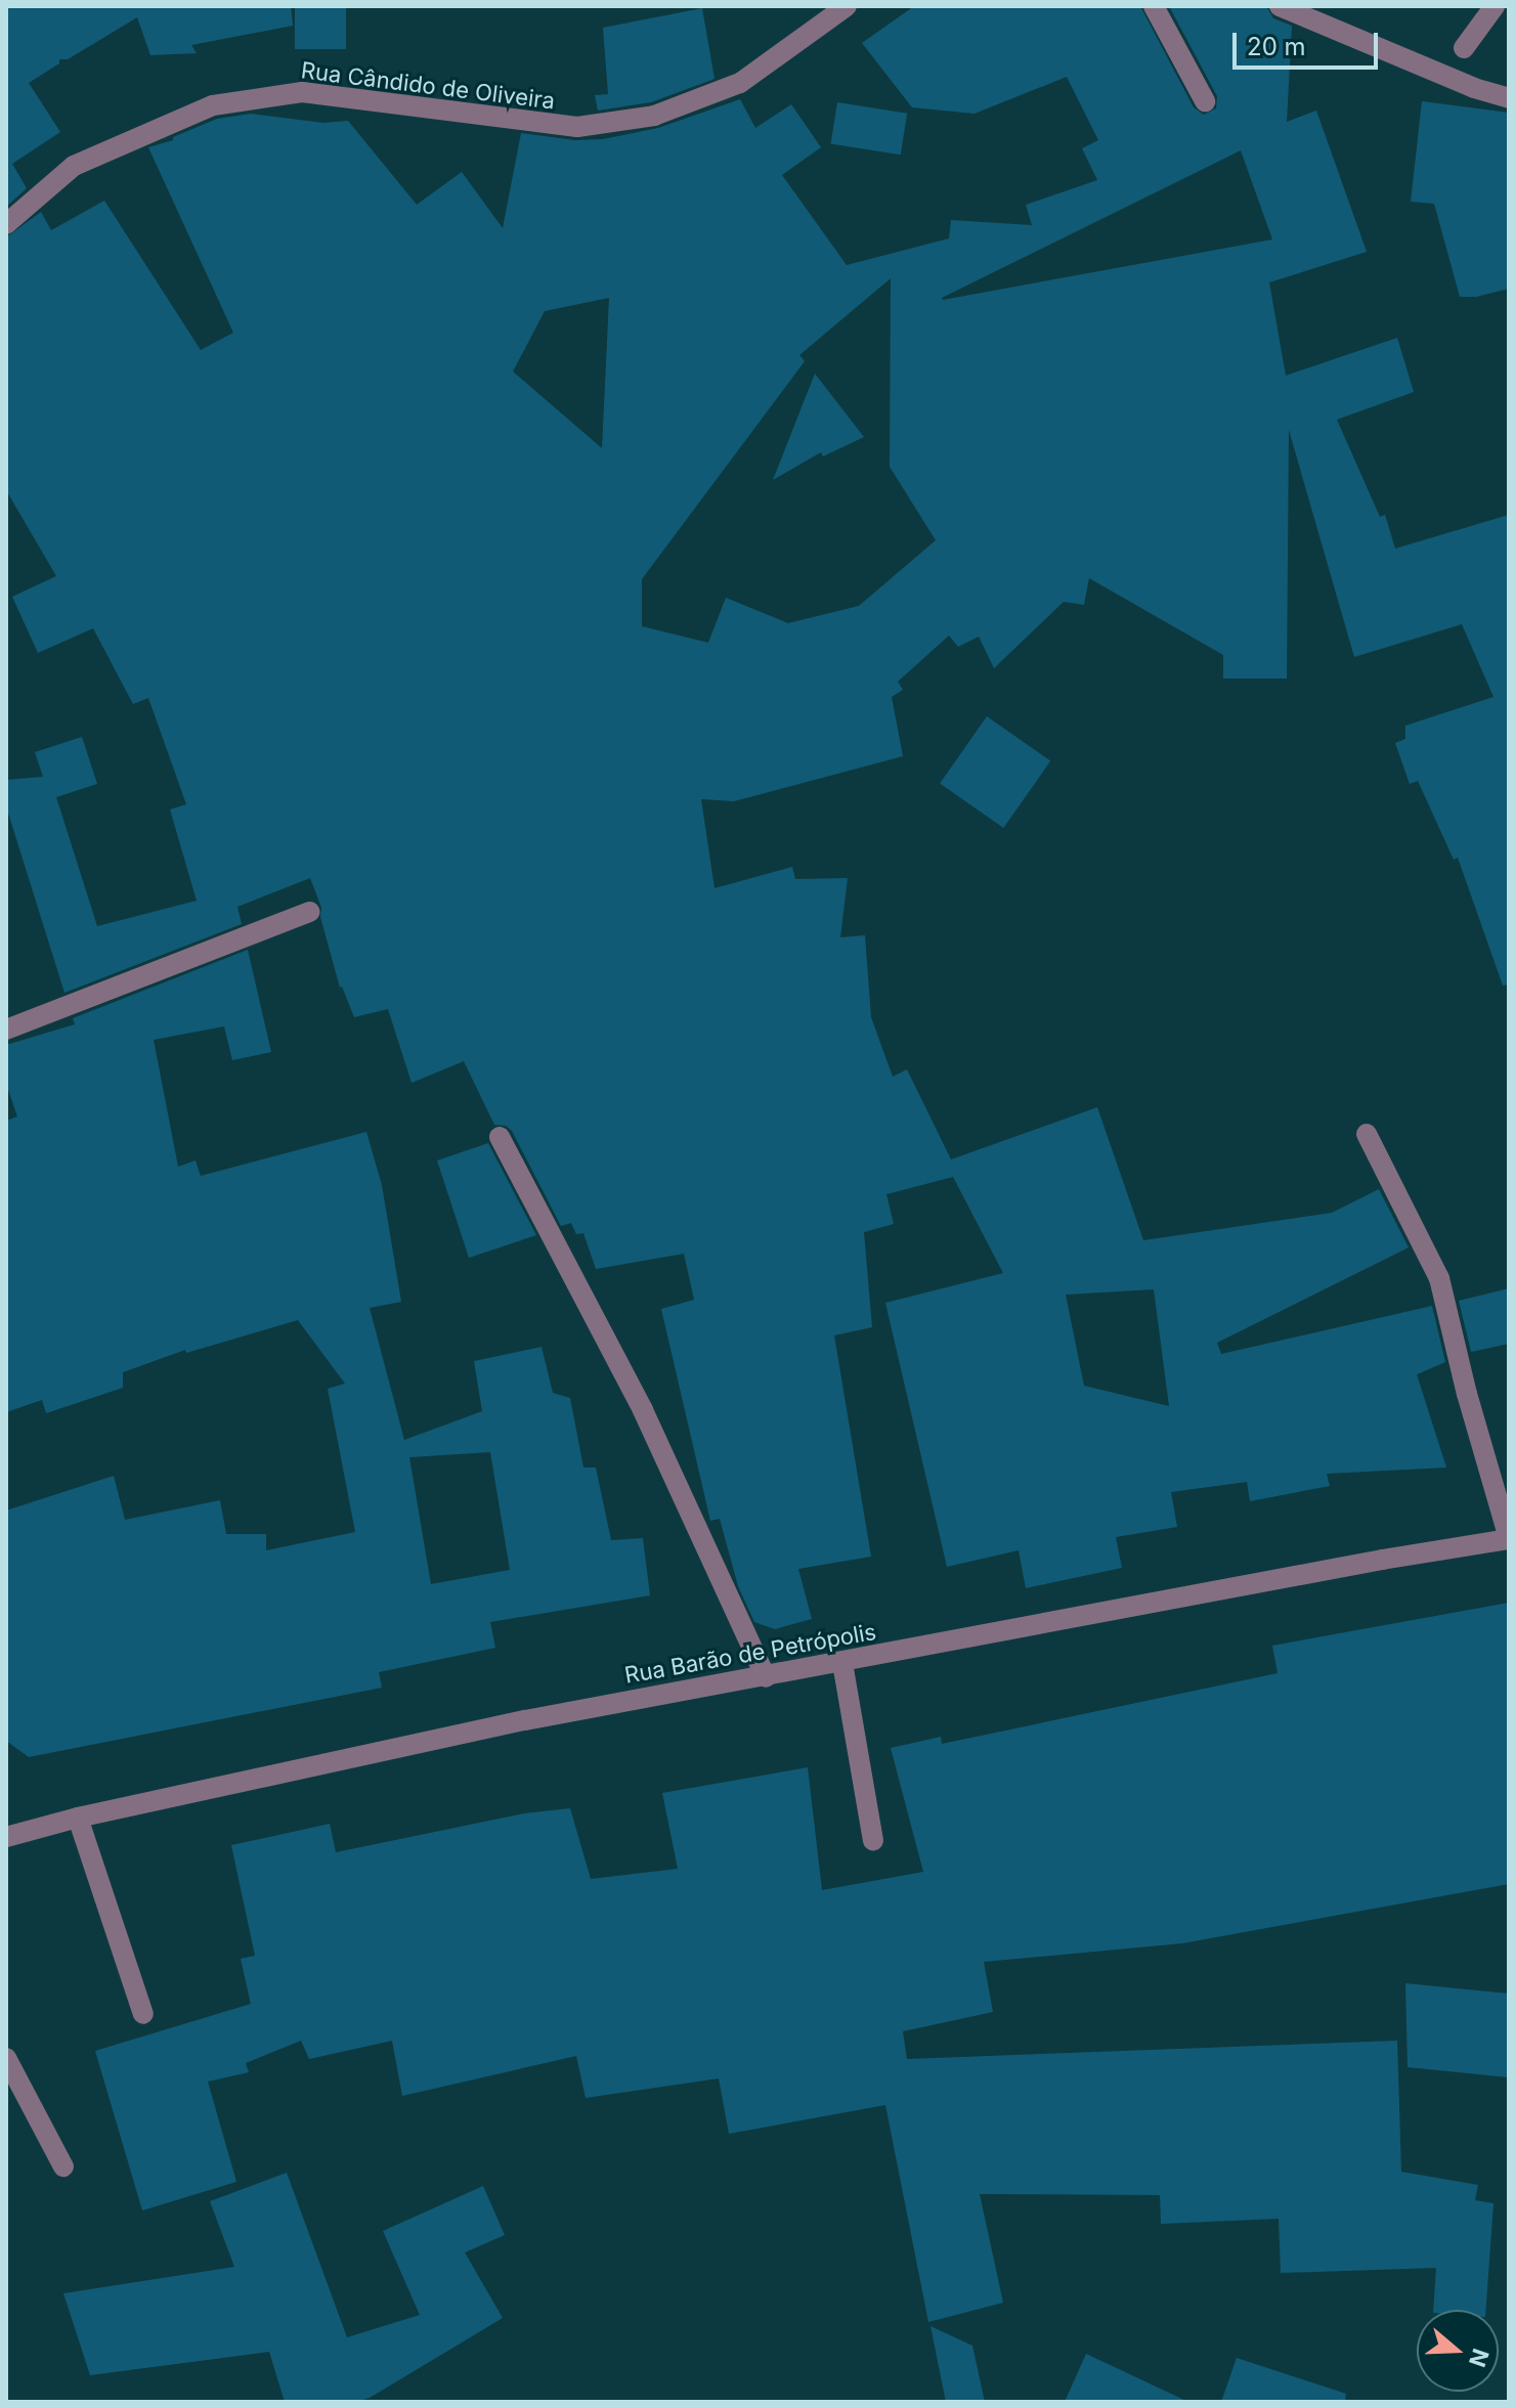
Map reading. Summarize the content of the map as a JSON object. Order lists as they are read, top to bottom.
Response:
{
  "streets": {
    "street": ["Rua Cândido de Oliveira", "Rua Barão de Petrópolis"]
  },
  "scale_bar": "20 m",
  "north": "right"
}
